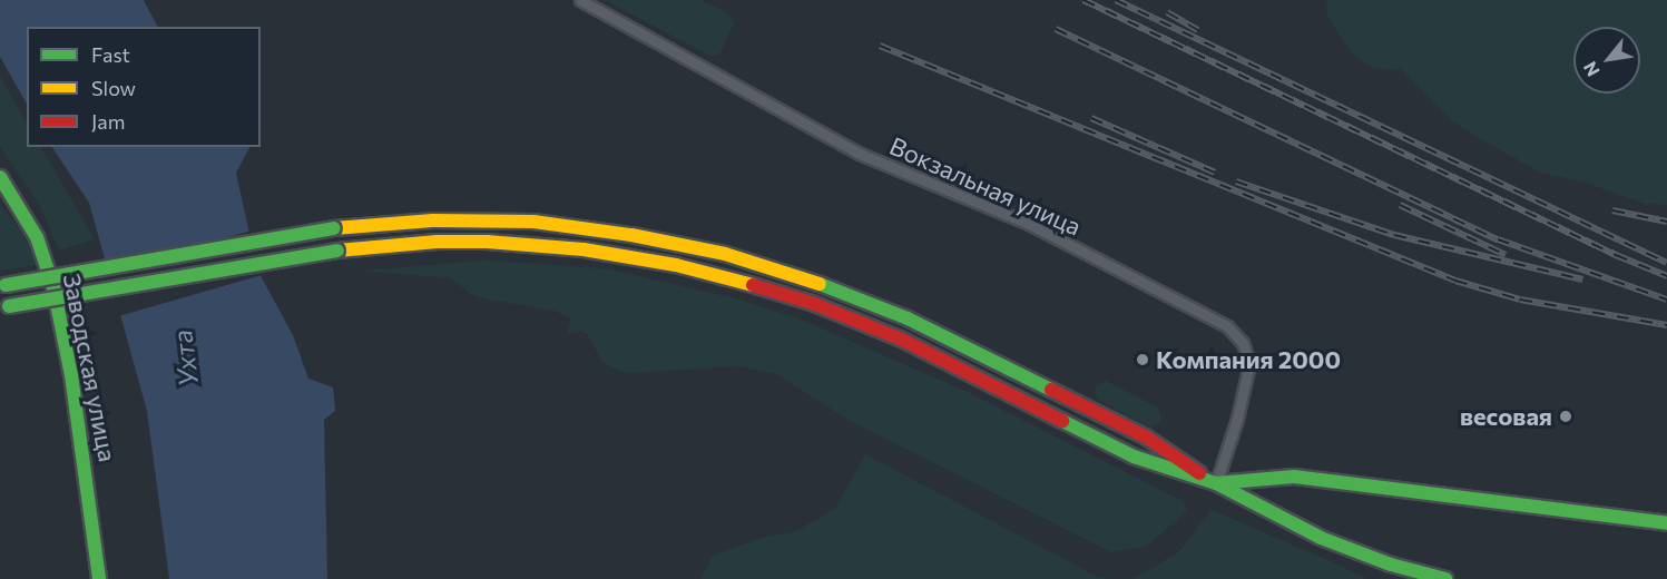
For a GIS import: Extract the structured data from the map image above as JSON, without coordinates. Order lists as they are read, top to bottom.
{
  "streets": {
    "street": ["Вокзальная улица", "Заводская улица"]
  },
  "water": ["Ухта"],
  "places": ["Компания 2000", "весовая"],
  "legend": ["Fast", "Slow", "Jam"],
  "north": "bottom left"
}
